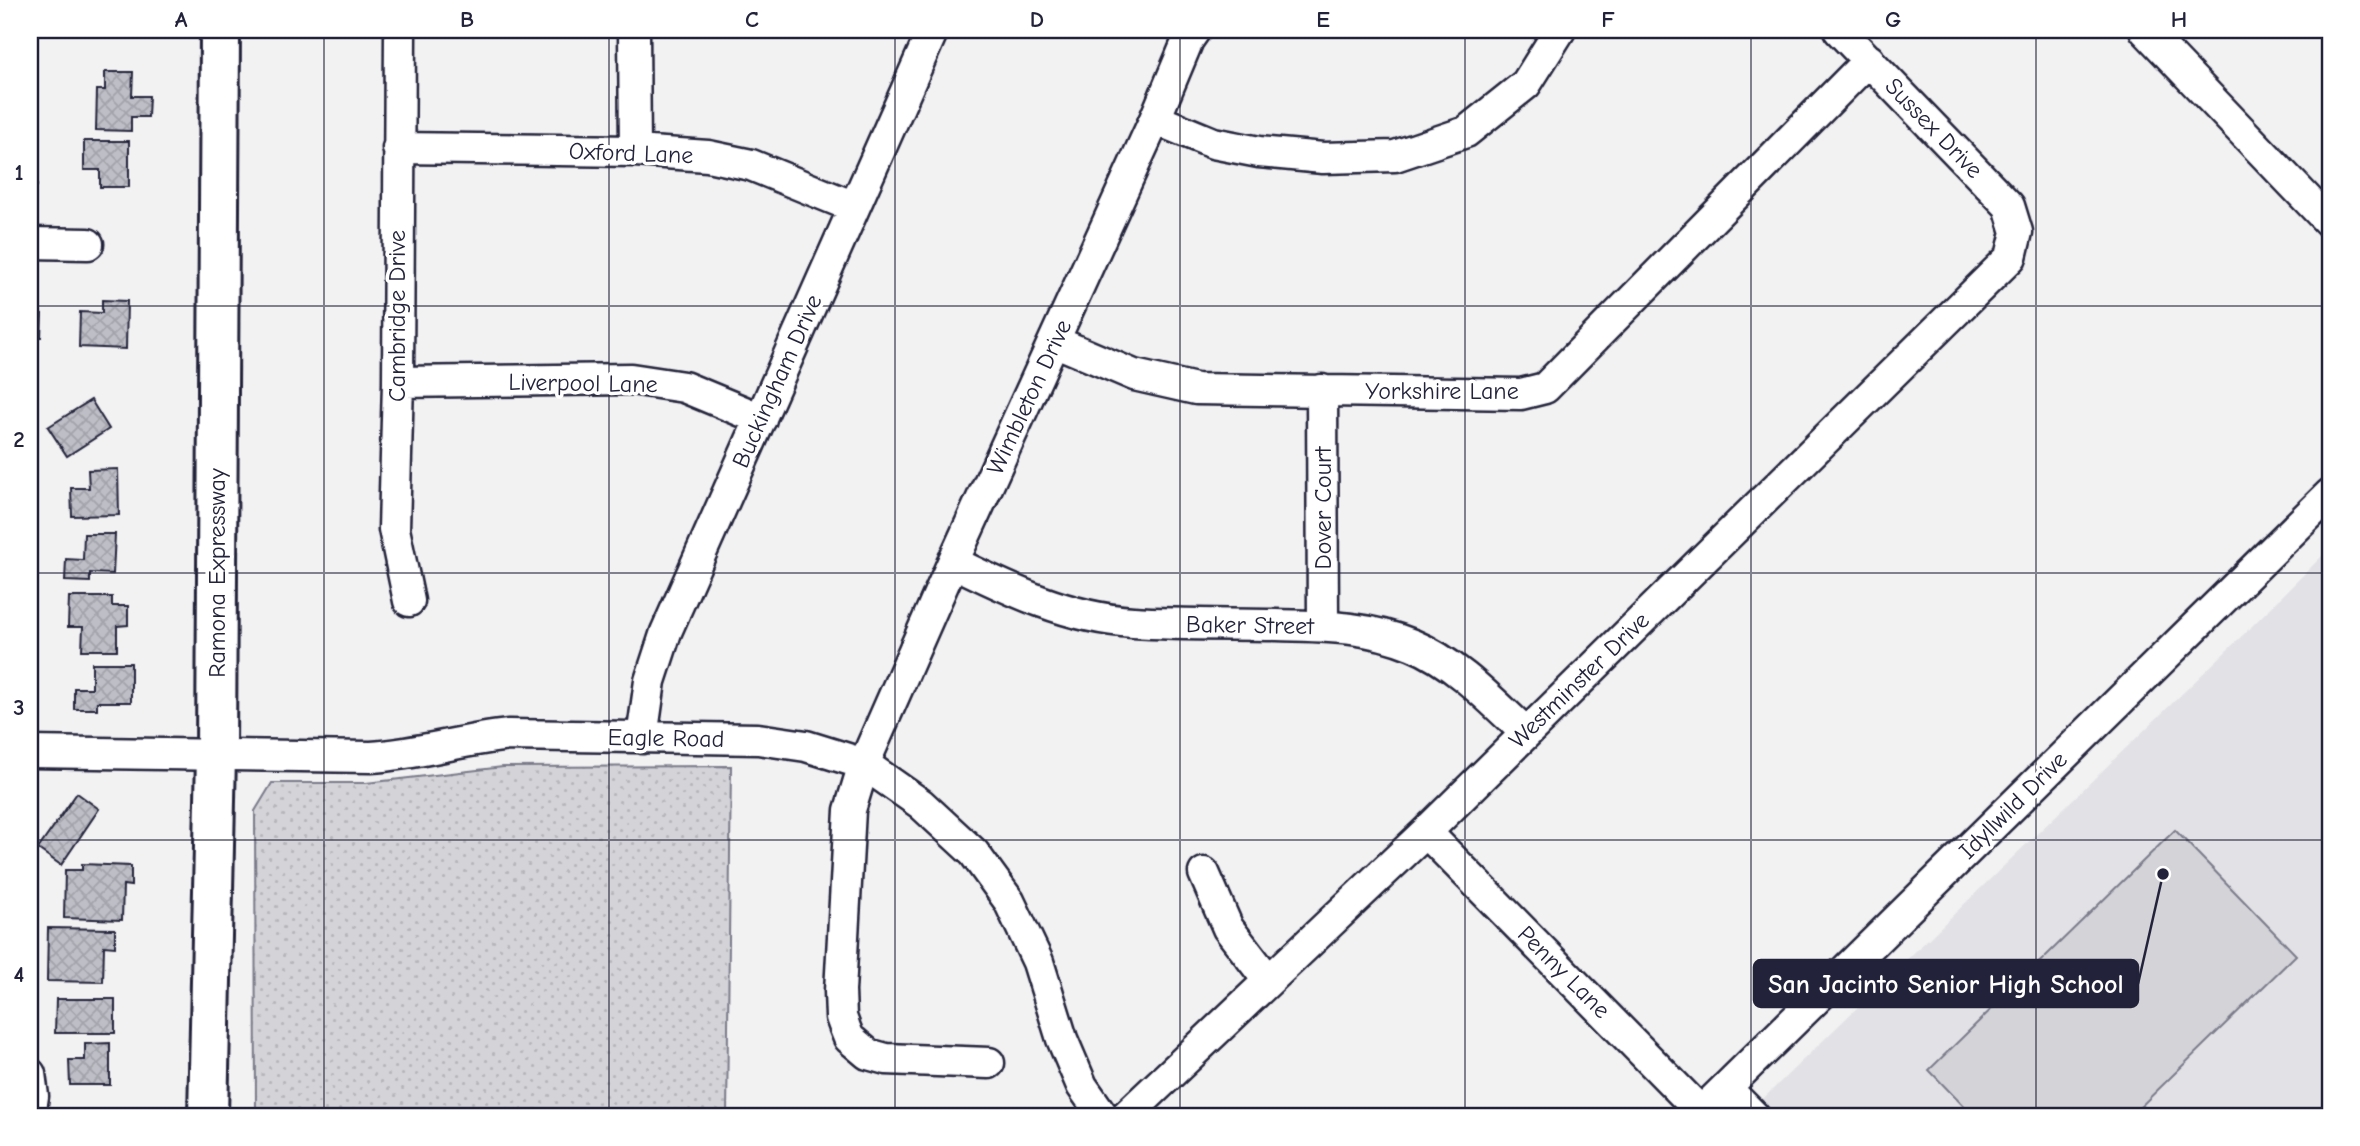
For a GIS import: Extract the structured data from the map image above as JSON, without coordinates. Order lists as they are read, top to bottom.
{
  "streets": {
    "main road": ["Ramona Expressway"],
    "street": [
      "Sussex Drive",
      "Oxford Lane",
      "Cambridge Drive",
      "Buckingham Drive",
      "Liverpool Lane",
      "Yorkshire Lane",
      "Wimbleton Drive",
      "Dover Court",
      "Baker Street",
      "Westminster Drive",
      "Eagle Road",
      "Idyllwild Drive",
      "Penny Lane"
    ]
  },
  "crossings": [
    ["Sussex Drive", "Yorkshire Lane"],
    ["Sussex Drive", "Westminster Drive"],
    ["Oxford Lane", "Cambridge Drive"],
    ["Oxford Lane", "Buckingham Drive"],
    ["Cambridge Drive", "Liverpool Lane"],
    ["Buckingham Drive", "Liverpool Lane"],
    ["Buckingham Drive", "Eagle Road"],
    ["Yorkshire Lane", "Wimbleton Drive"],
    ["Yorkshire Lane", "Dover Court"],
    ["Wimbleton Drive", "Baker Street"],
    ["Wimbleton Drive", "Eagle Road"],
    ["Dover Court", "Baker Street"],
    ["Ramona Expressway", "Eagle Road"],
    ["Baker Street", "Westminster Drive"],
    ["Westminster Drive", "Penny Lane"],
    ["Idyllwild Drive", "Penny Lane"]
  ],
  "places": ["San Jacinto Senior High School"],
  "grid": {
    "columns": [
      "A",
      "B",
      "C",
      "D",
      "E",
      "F",
      "G",
      "H"
    ],
    "rows": [
      "1",
      "2",
      "3",
      "4"
    ]
  }
}
